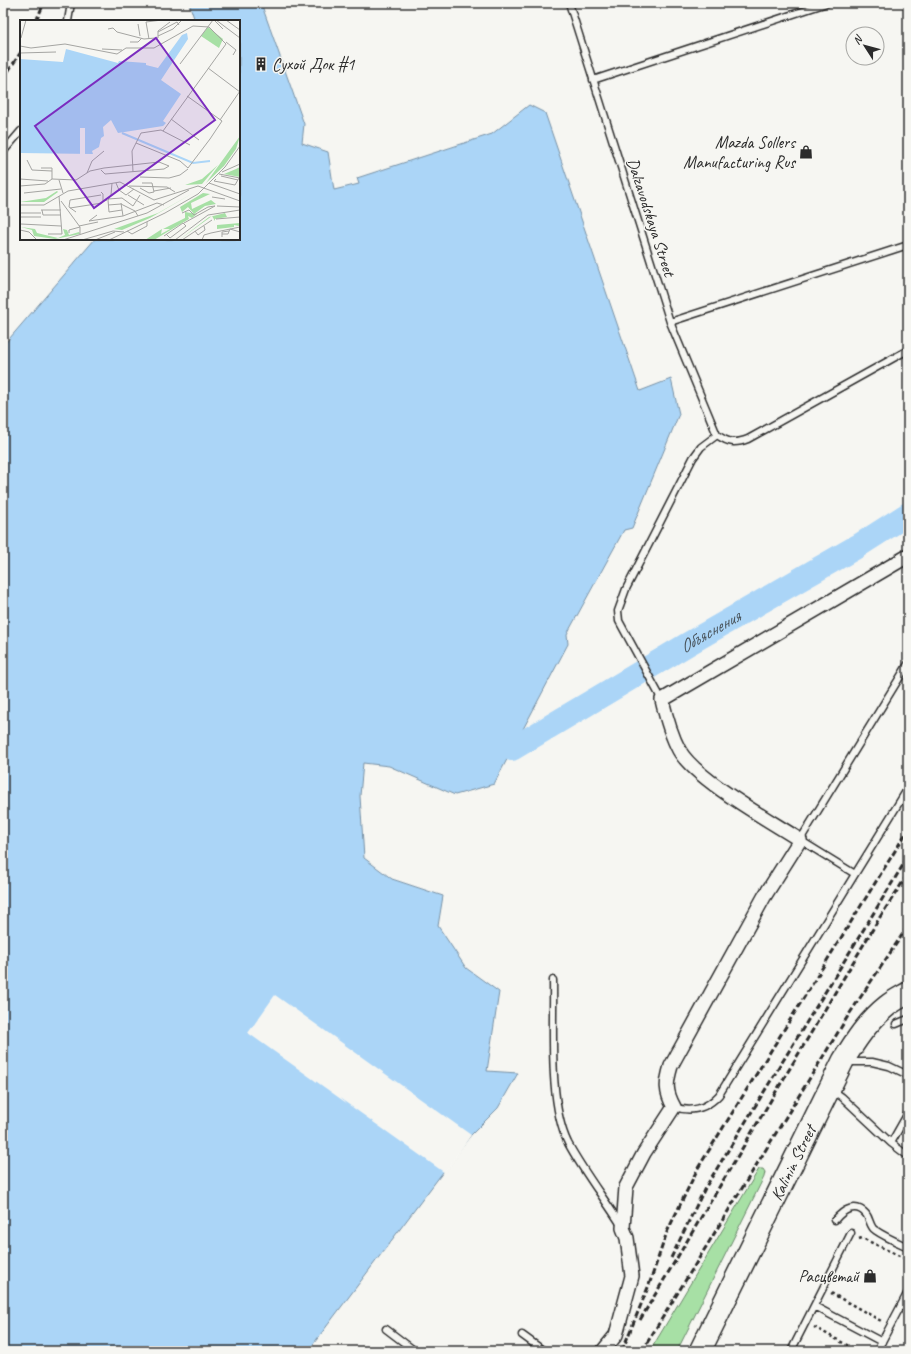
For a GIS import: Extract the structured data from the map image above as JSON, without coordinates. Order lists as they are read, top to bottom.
{
  "streets": {
    "main road": ["Kalinin Street"],
    "lane": ["Dalzavodskaya Street"]
  },
  "water": ["Объяснения"],
  "places": {
    "building": ["Сухой Док #1"],
    "shop": ["Mazda Sollers Manufacturing Rus", "Расцветай"]
  },
  "north": "top left"
}
